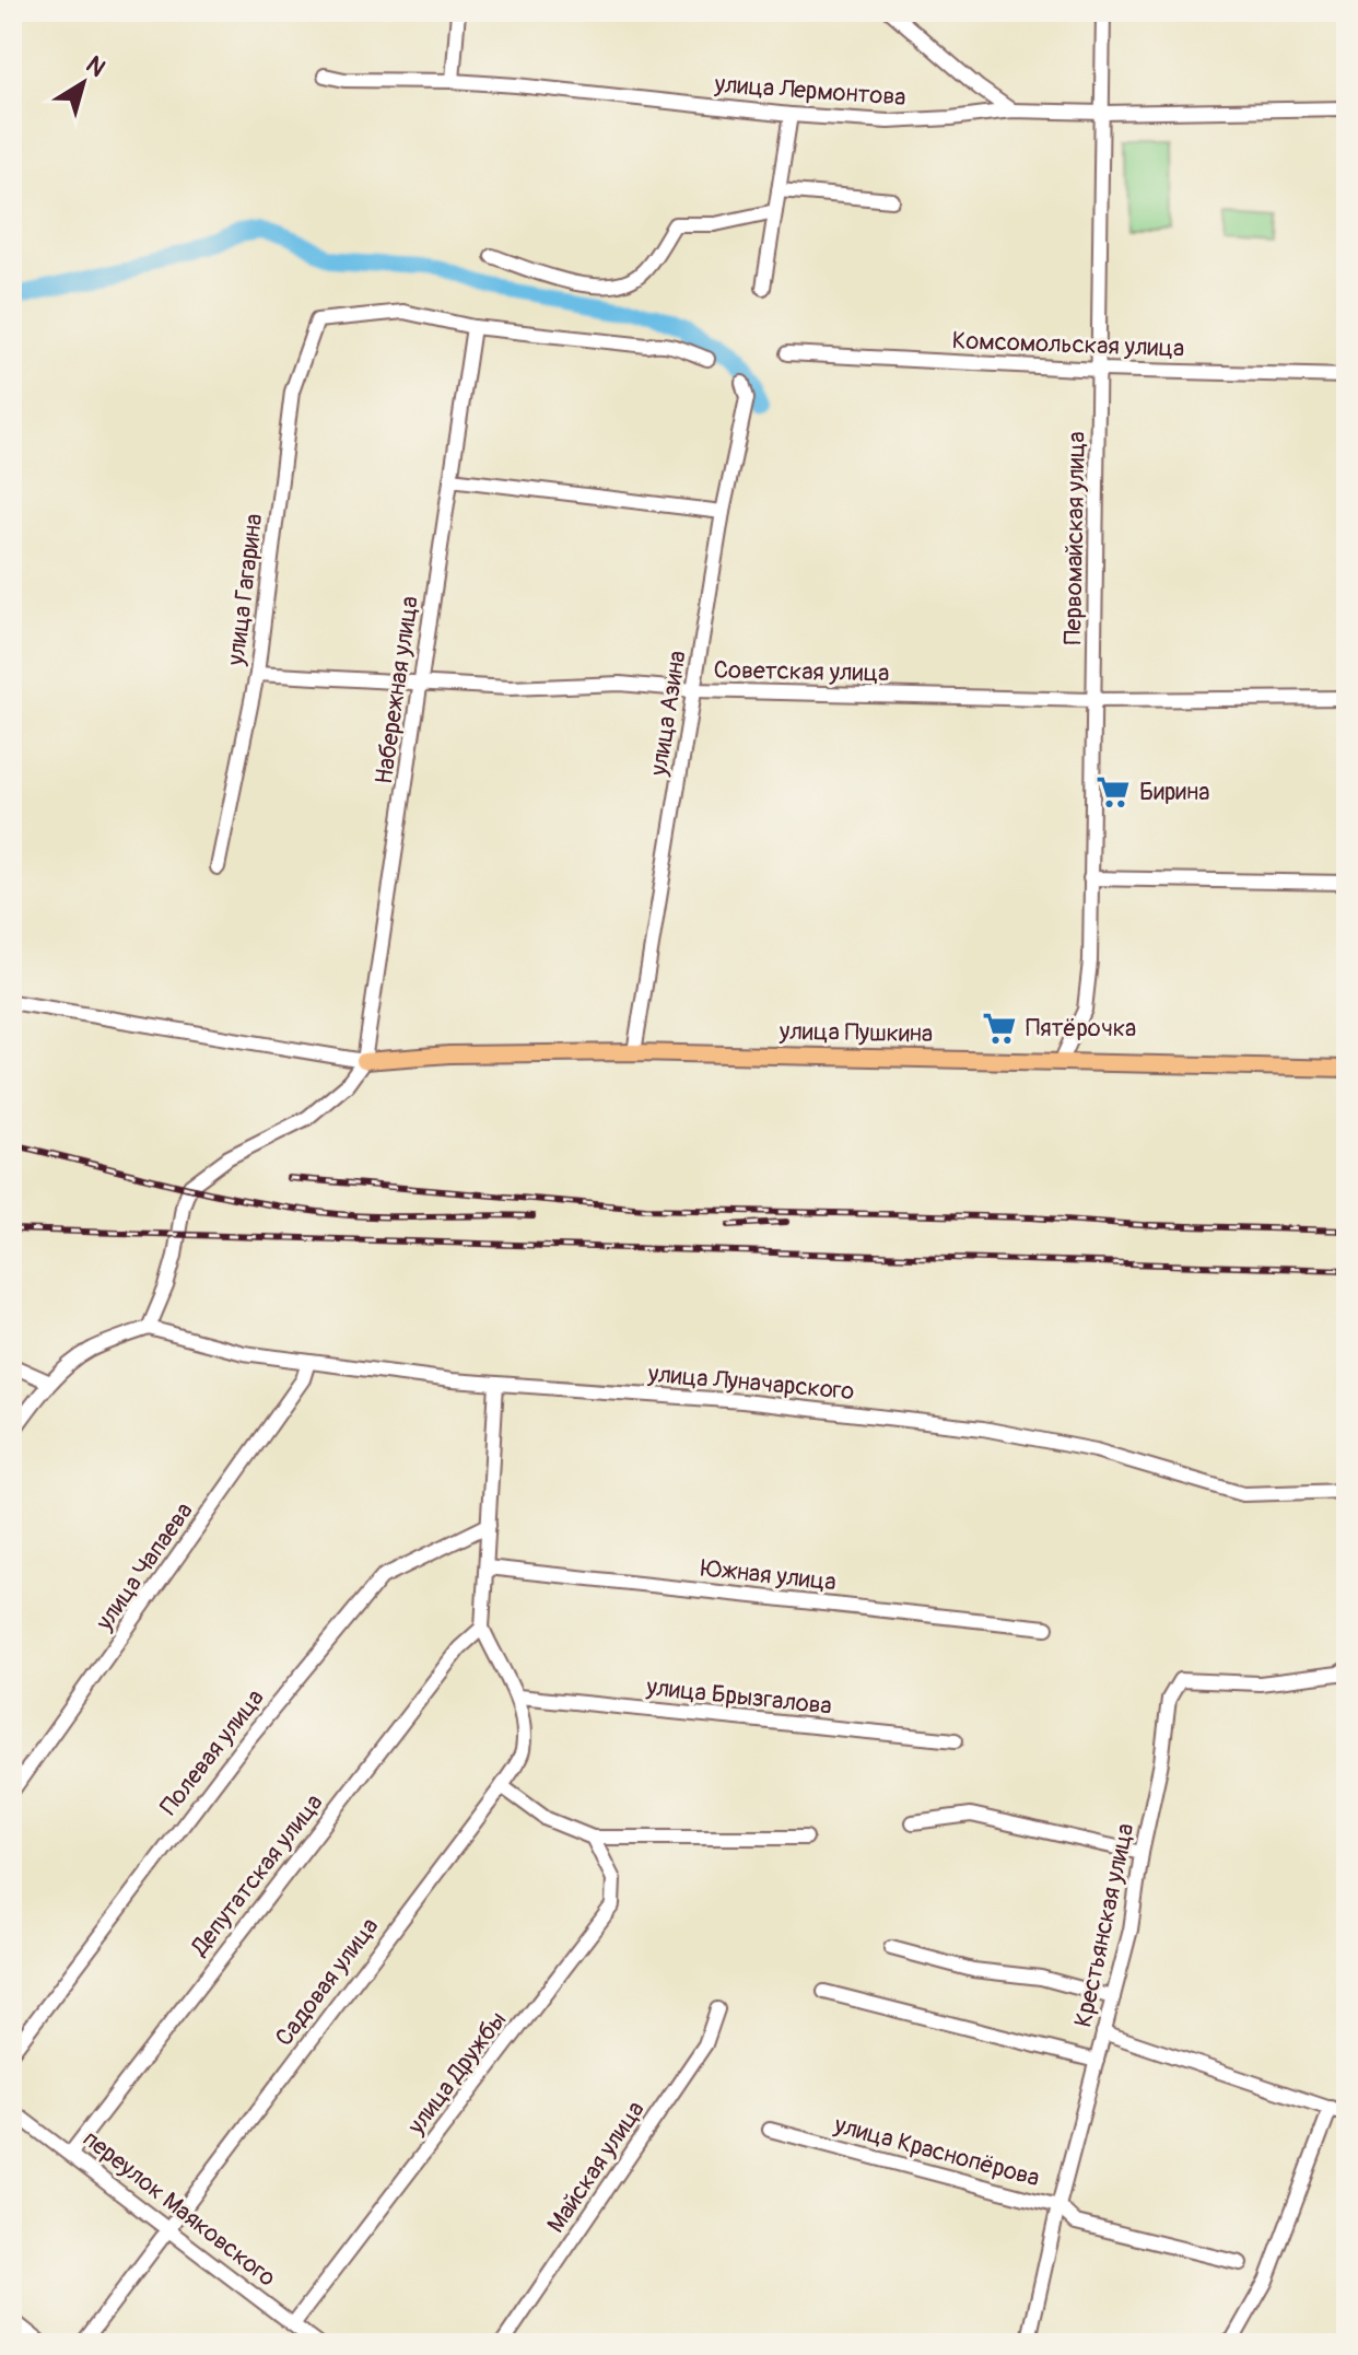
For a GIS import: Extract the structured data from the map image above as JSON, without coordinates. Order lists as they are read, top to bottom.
{
  "streets": {
    "main road": ["улица Пушкина"],
    "street": [
      "улица Лермонтова",
      "Комсомольская улица",
      "Первомайская улица",
      "улица Гагарина",
      "Советская улица",
      "Набережная улица",
      "улица Азина",
      "улица Луначарского",
      "улица Чапаева",
      "Южная улица",
      "улица Брызгалова",
      "Полевая улица",
      "Депутатская улица",
      "Крестьянская улица",
      "Садовая улица",
      "улица Дружбы",
      "улица Краснопёрова",
      "Майская улица",
      "переулок Маяковского"
    ]
  },
  "crossings": [
    ["улица Лермонтова", "Первомайская улица"],
    ["Комсомольская улица", "Первомайская улица"],
    ["Первомайская улица", "Советская улица"],
    ["Первомайская улица", "улица Пушкина"],
    ["улица Гагарина", "Советская улица"],
    ["улица Гагарина", "Набережная улица"],
    ["Советская улица", "Набережная улица"],
    ["Советская улица", "улица Азина"],
    ["Набережная улица", "улица Пушкина"],
    ["улица Азина", "улица Пушкина"],
    ["улица Луначарского", "улица Чапаева"],
    ["улица Брызгалова", "Садовая улица"],
    ["Депутатская улица", "Садовая улица"],
    ["Депутатская улица", "переулок Маяковского"],
    ["Крестьянская улица", "улица Краснопёрова"],
    ["Садовая улица", "переулок Маяковского"],
    ["улица Дружбы", "переулок Маяковского"]
  ],
  "places": {
    "supermarket": ["Бирина", "Пятёрочка"]
  },
  "north": "top right"
}
